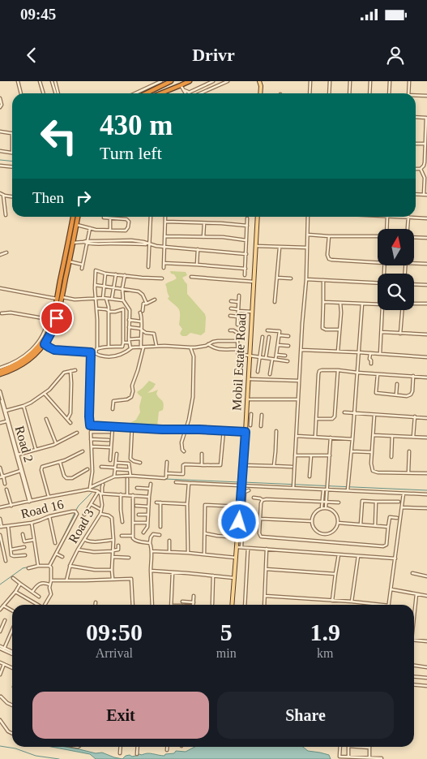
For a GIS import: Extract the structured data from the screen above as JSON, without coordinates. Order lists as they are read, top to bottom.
{
  "streets": {
    "main road": ["Mobil Estate Road"],
    "street": ["Road 2", "Road 16", "Road 3"]
  },
  "crossings": [
    ["Road 2", "Road 3"]
  ],
  "north": "top",
  "page": {
    "status": "09:45",
    "header": "Drivr",
    "turn": ["430 m", "Turn left"],
    "then": "Then",
    "eta": [
      "09:50",
      "Arrival",
      "5",
      "min",
      "1.9",
      "km"
    ],
    "buttons": ["Exit", "Share"]
  }
}
